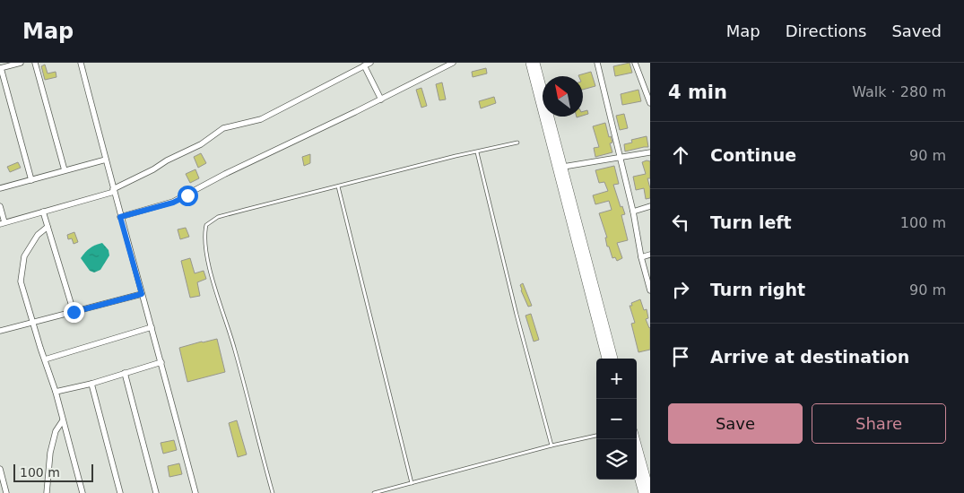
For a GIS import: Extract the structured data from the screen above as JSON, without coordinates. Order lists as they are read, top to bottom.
{
  "scale_bar": "100 m",
  "north": "top left",
  "page": {
    "header": "Map",
    "nav": ["Map", "Directions", "Saved"],
    "heading": ["4 min", "Walk · 280 m"],
    "list": [
      ["Continue", "90 m"],
      ["Turn left", "100 m"],
      ["Turn right", "90 m"],
      "Arrive at destination"
    ],
    "map_buttons": ["+", "−"],
    "buttons": ["Save", "Share"],
    "scale": "100 m"
  }
}
